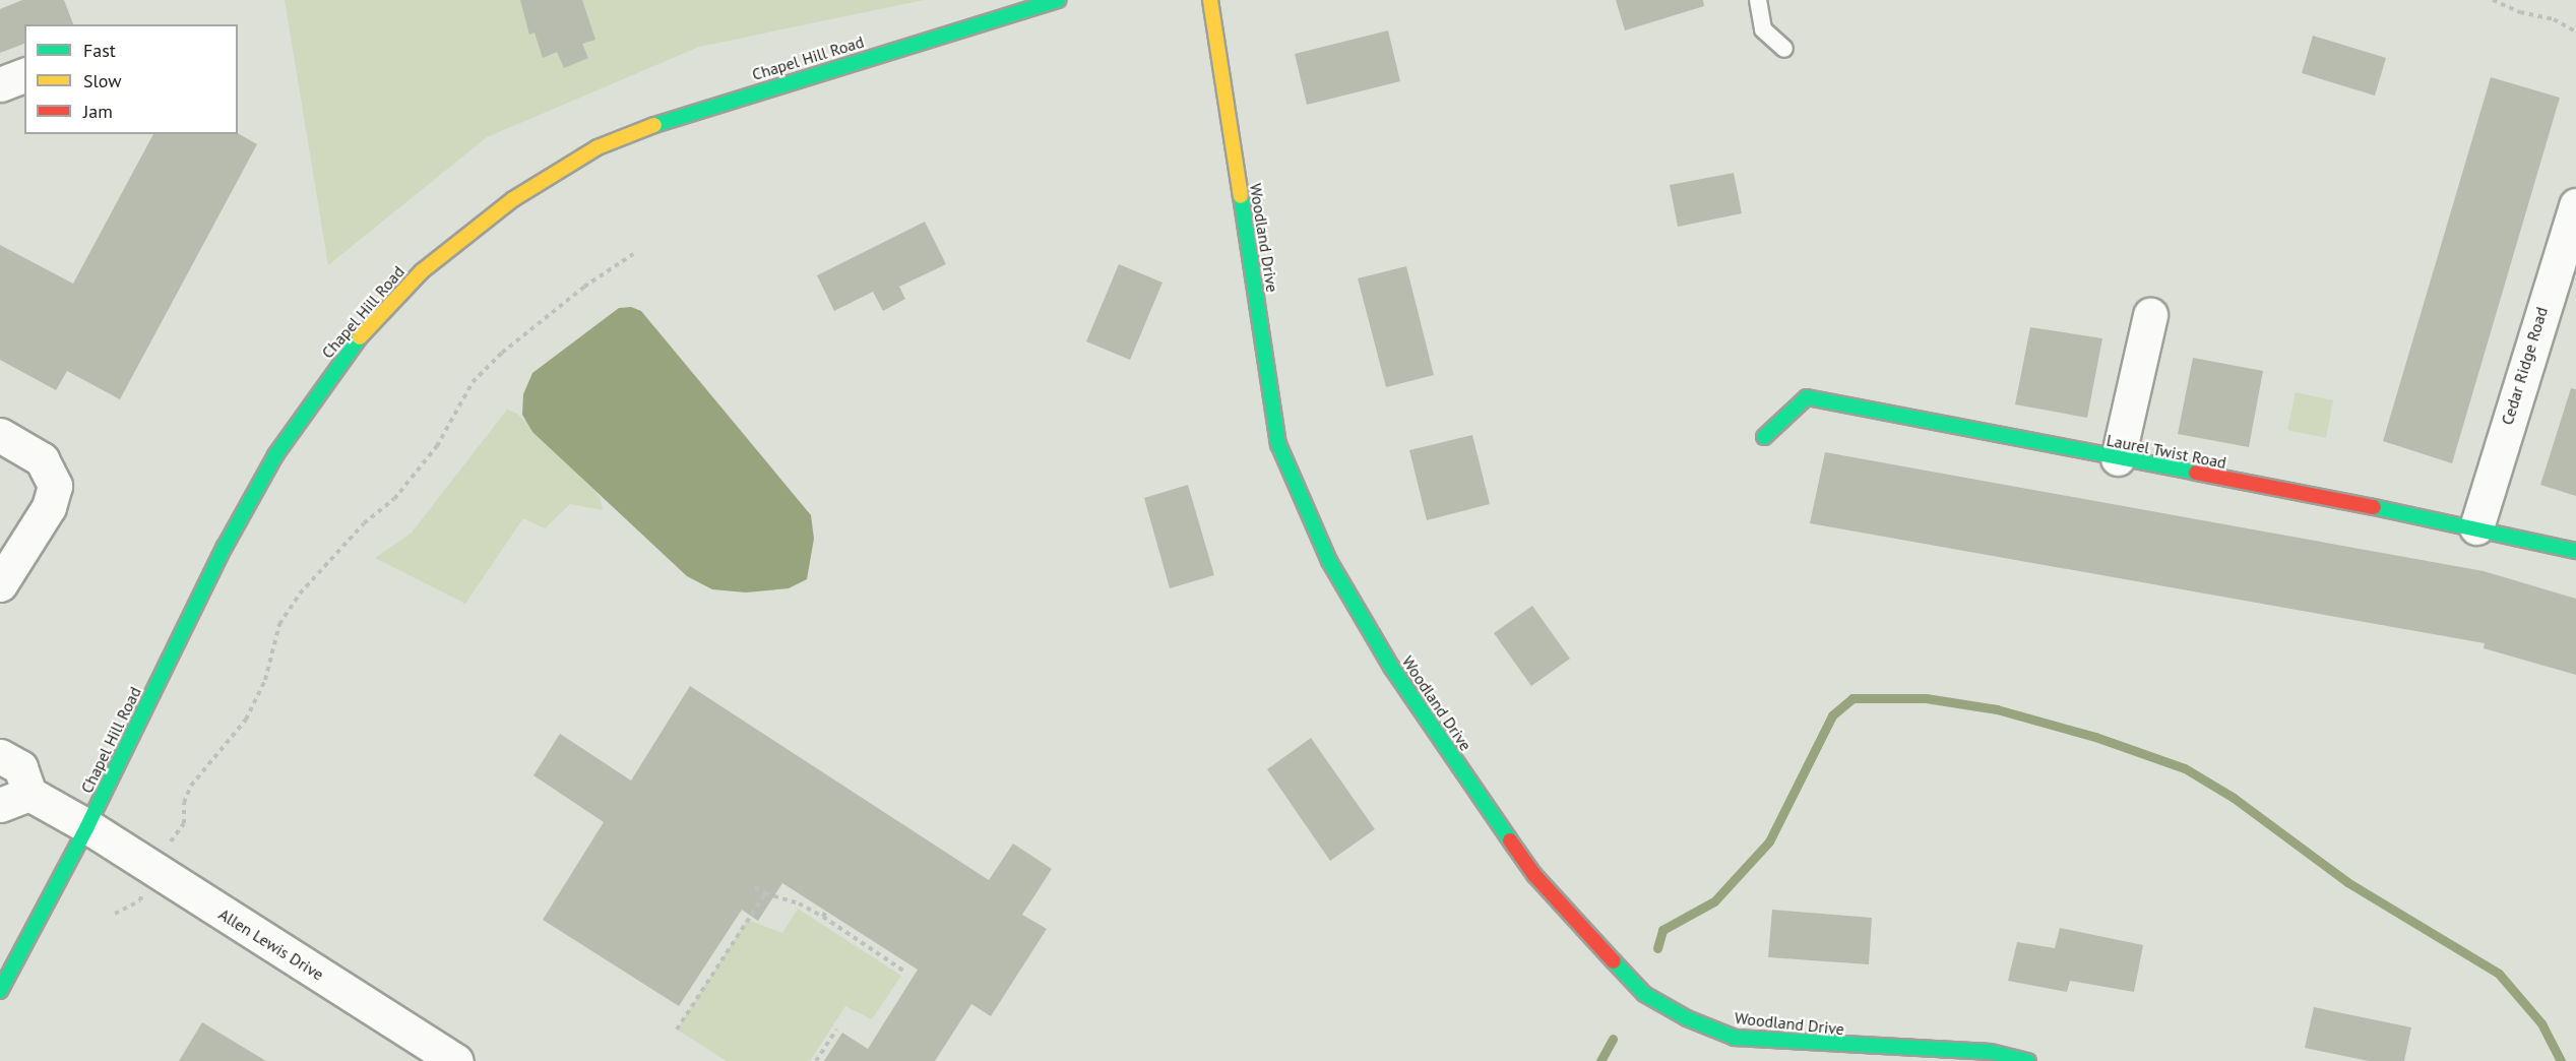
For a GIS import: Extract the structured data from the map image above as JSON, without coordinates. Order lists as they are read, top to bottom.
{
  "streets": {
    "street": [
      "Chapel Hill Road",
      "Woodland Drive",
      "Cedar Ridge Road",
      "Laurel Twist Road",
      "Allen Lewis Drive"
    ]
  },
  "crossings": [
    ["Chapel Hill Road", "Allen Lewis Drive"],
    ["Cedar Ridge Road", "Laurel Twist Road"]
  ],
  "legend": ["Fast", "Slow", "Jam"]
}
